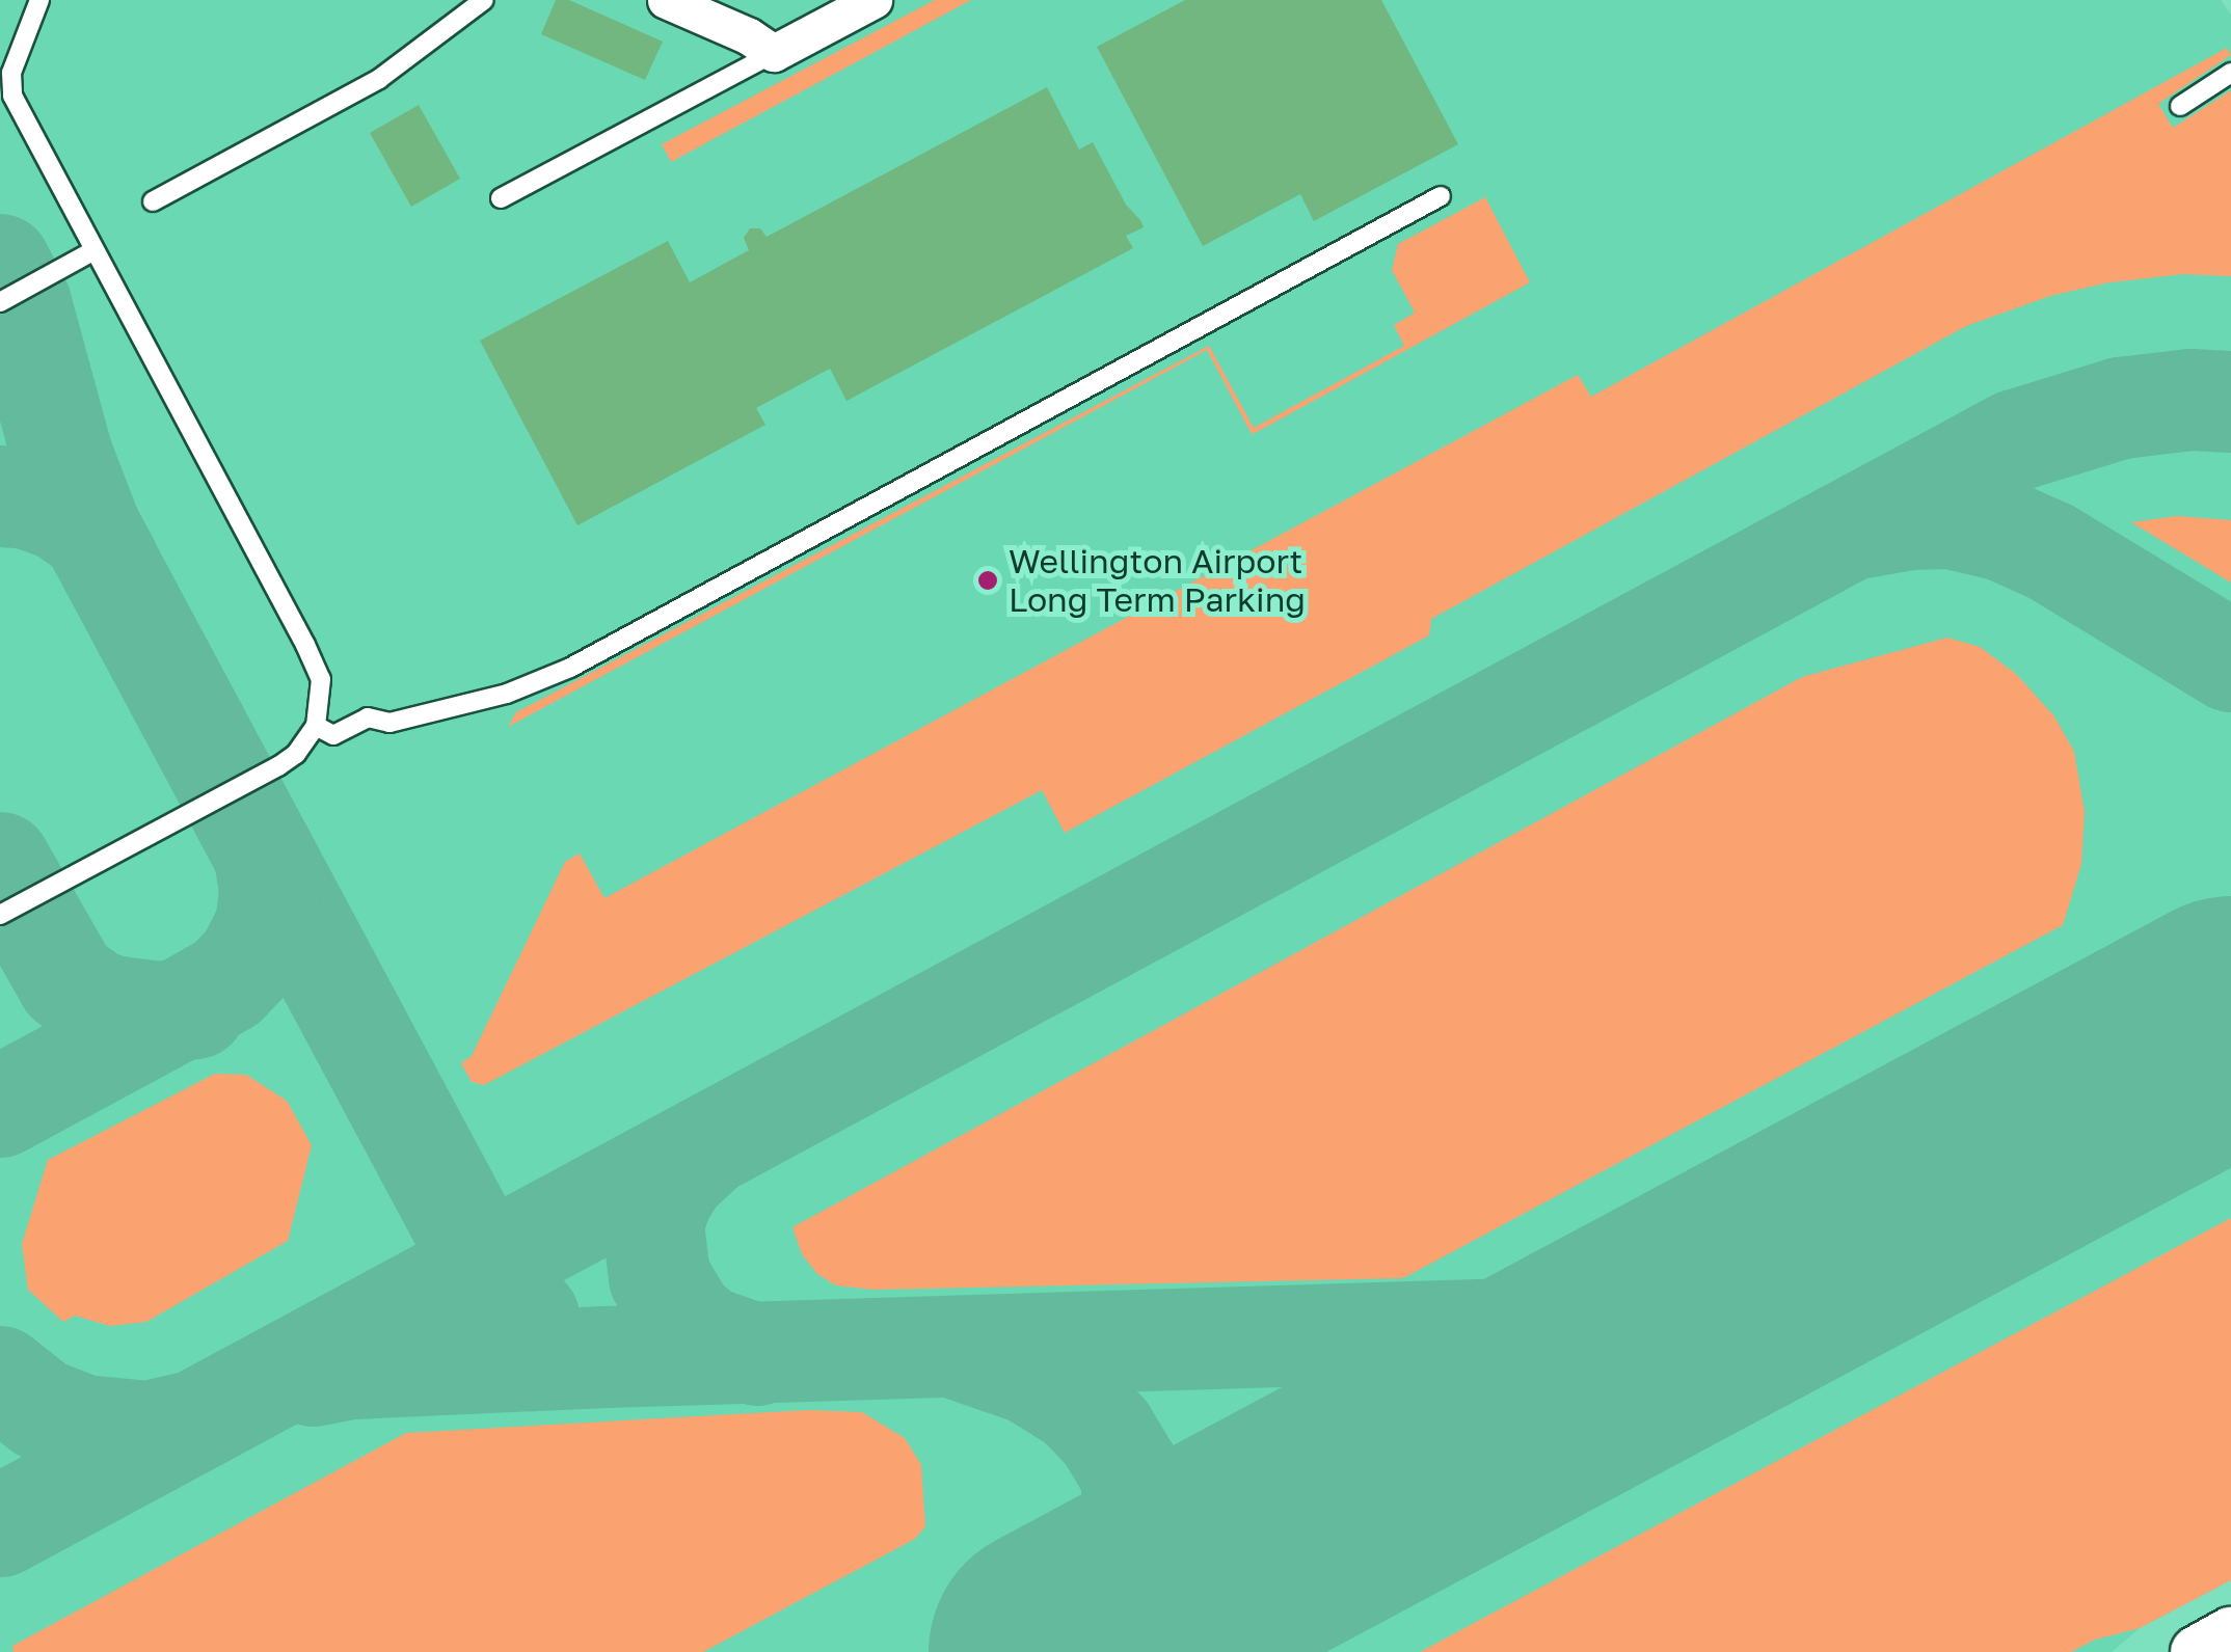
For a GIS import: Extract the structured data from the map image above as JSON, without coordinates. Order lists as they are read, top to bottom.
{
  "places": ["Wellington Airport Long Term Parking"]
}
